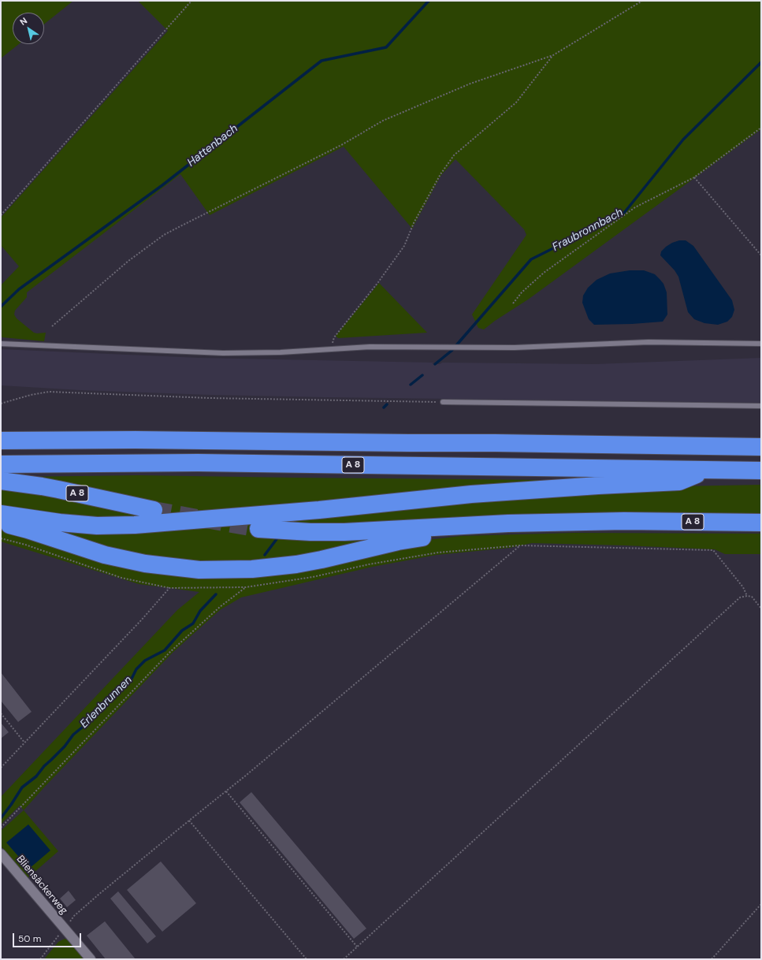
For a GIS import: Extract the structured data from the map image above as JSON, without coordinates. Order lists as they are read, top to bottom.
{
  "streets": {
    "highway": ["A 8"],
    "street": ["Bliensäckerweg"]
  },
  "water": ["Hattenbach", "Fraubronnbach", "Erlenbrunnen"],
  "scale_bar": "50 m",
  "north": "top left"
}
